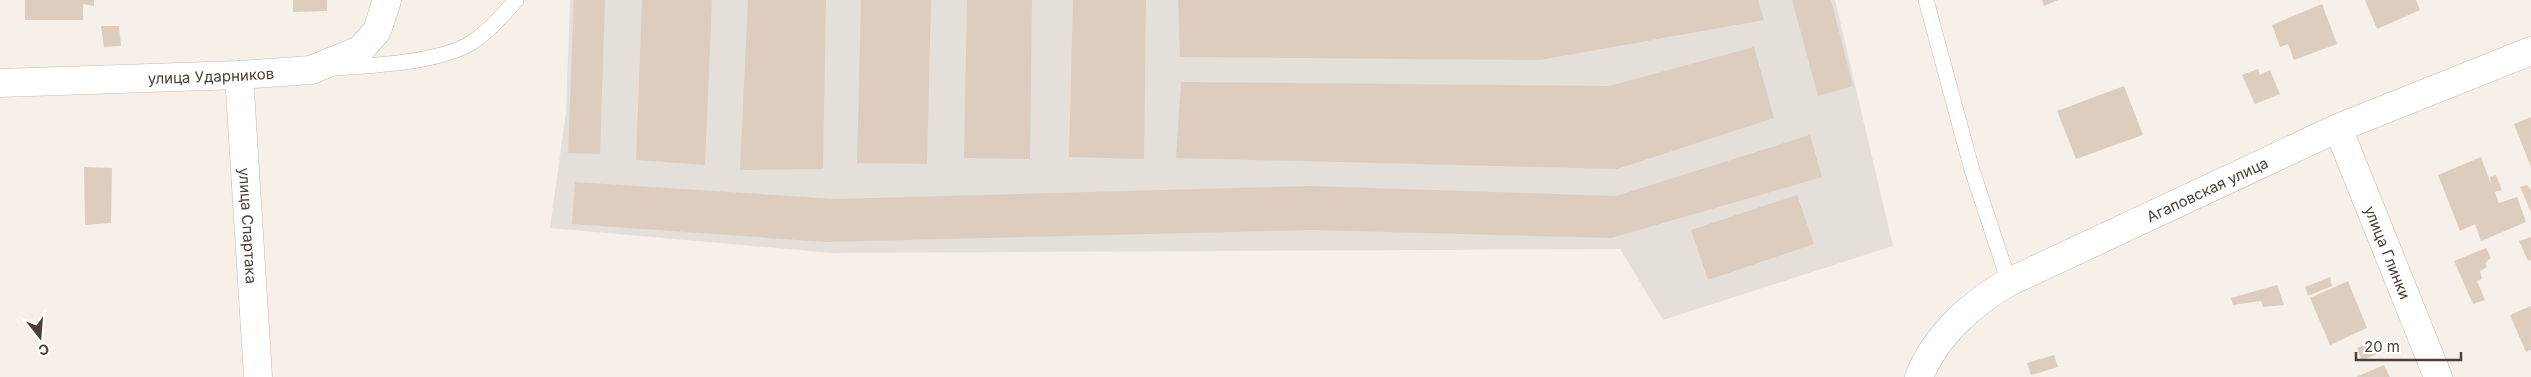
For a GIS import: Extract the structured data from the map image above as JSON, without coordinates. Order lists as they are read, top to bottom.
{
  "streets": {
    "street": [
      "улица Ударников",
      "Агаповская улица",
      "улица Спартака",
      "улица Глинки"
    ]
  },
  "crossings": [
    ["улица Ударников", "улица Спартака"],
    ["Агаповская улица", "улица Глинки"]
  ],
  "scale_bar": "20 m",
  "north": "bottom"
}
